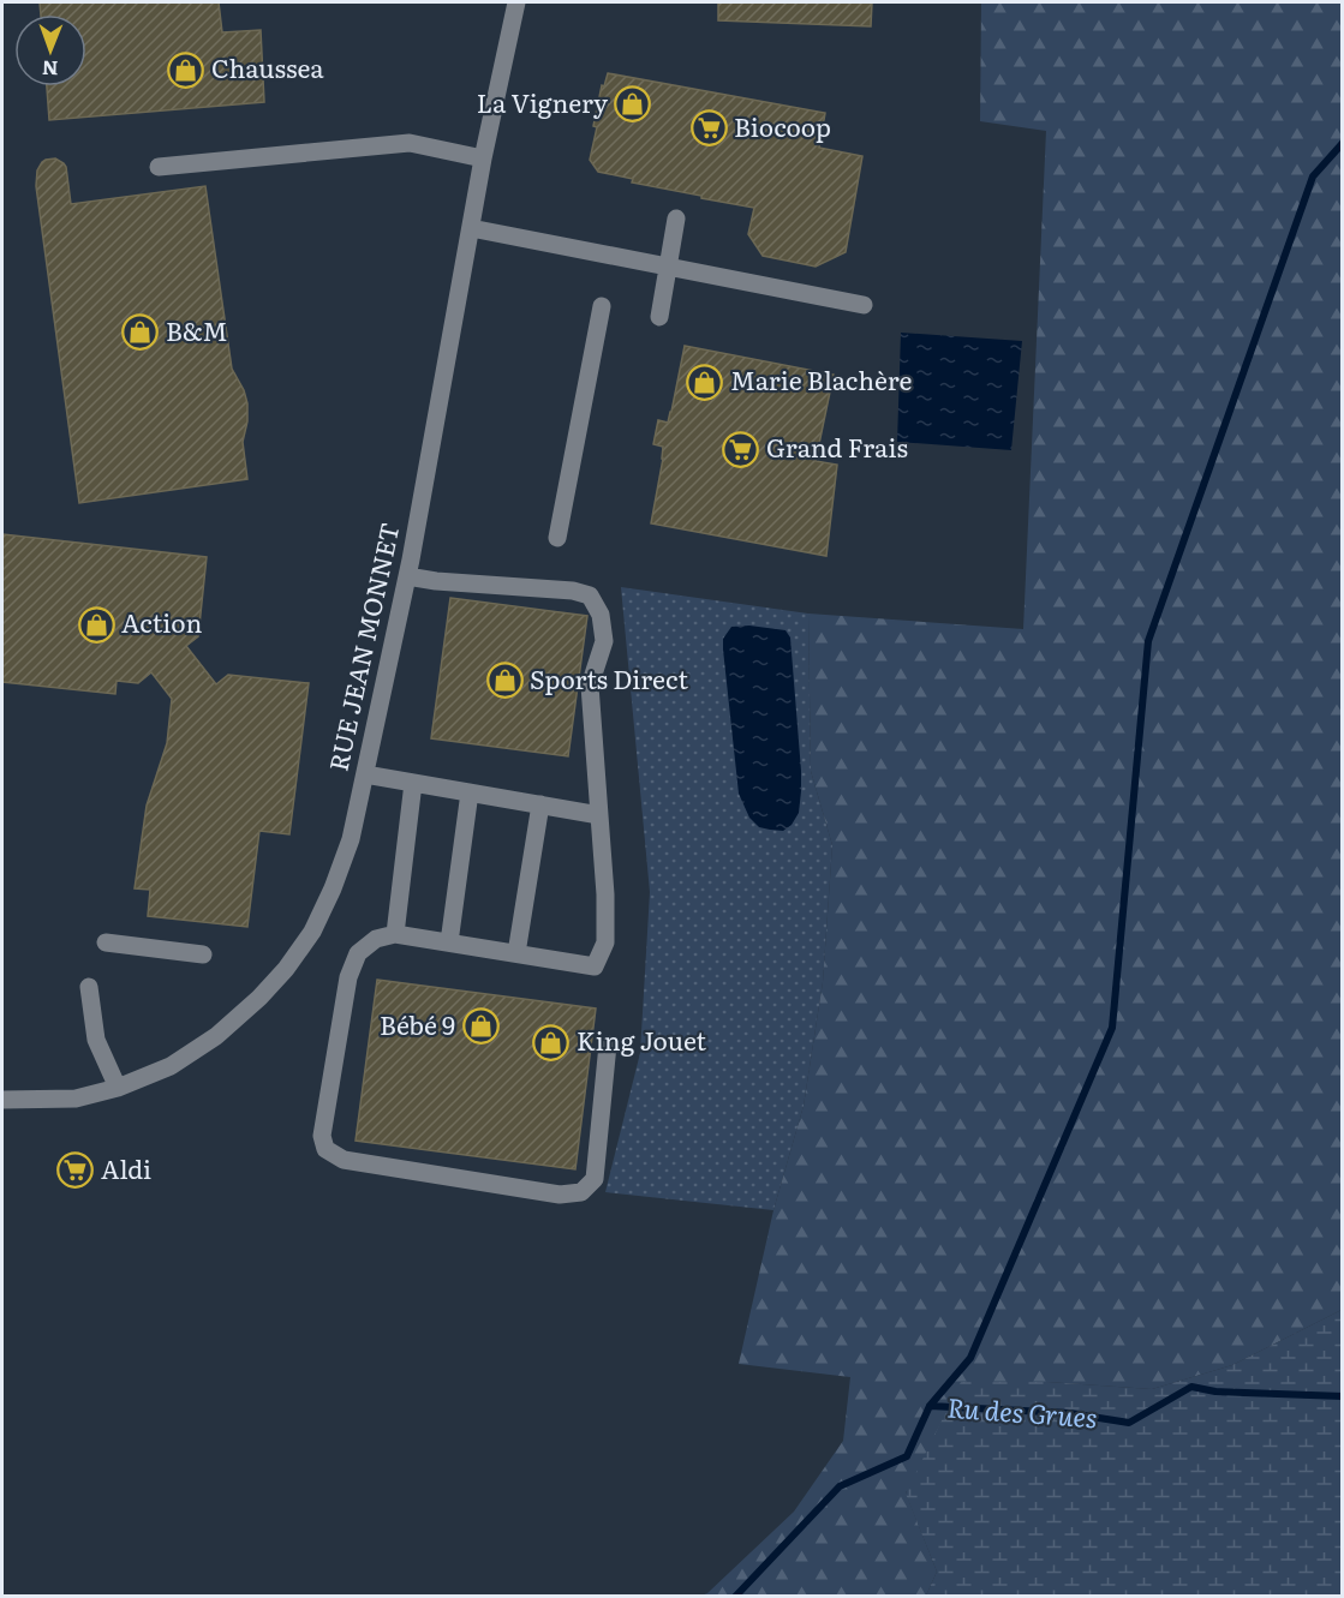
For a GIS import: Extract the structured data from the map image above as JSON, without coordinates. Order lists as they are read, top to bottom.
{
  "streets": {
    "street": ["RUE JEAN MONNET"]
  },
  "water": ["Ru des Grues"],
  "places": {
    "shop": [
      "Chaussea",
      "La Vignery",
      "B&M",
      "Marie Blachère",
      "Action",
      "Sports Direct",
      "Bébé 9",
      "King Jouet"
    ],
    "supermarket": ["Biocoop", "Grand Frais", "Aldi"]
  },
  "north": "bottom"
}
